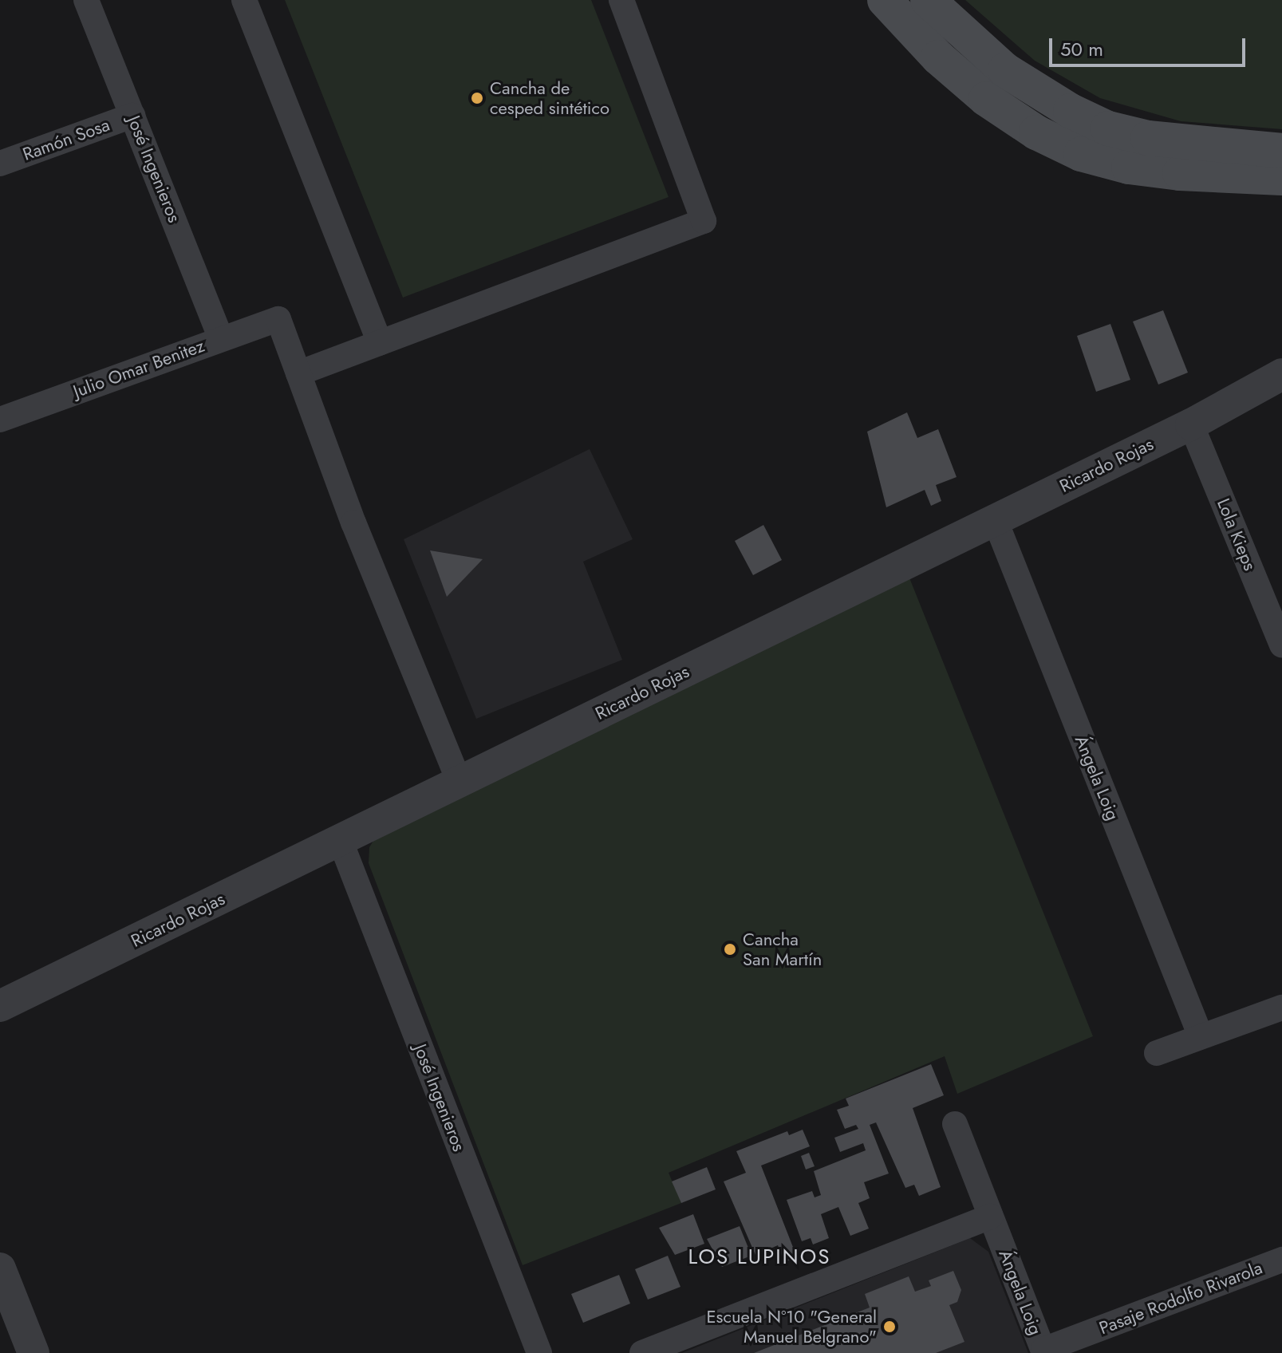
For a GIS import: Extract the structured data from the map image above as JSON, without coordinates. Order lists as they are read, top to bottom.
{
  "streets": {
    "street": [
      "Ramón Sosa",
      "José Ingenieros",
      "Julio Omar Benitez",
      "Ricardo Rojas",
      "Lola Kieps",
      "Ángela Loig",
      "Pasaje Rodolfo Rivarola"
    ]
  },
  "crossings": [
    ["Ramón Sosa", "José Ingenieros"],
    ["José Ingenieros", "Julio Omar Benitez"],
    ["José Ingenieros", "Ricardo Rojas"],
    ["Ricardo Rojas", "Lola Kieps"],
    ["Ricardo Rojas", "Ángela Loig"],
    ["Ángela Loig", "Pasaje Rodolfo Rivarola"]
  ],
  "districts": ["LOS LUPINOS"],
  "places": ["Cancha de cesped sintético", "Cancha San Martín", "Escuela N°10 \"General Manuel Belgrano\""],
  "scale_bar": "50 m"
}
